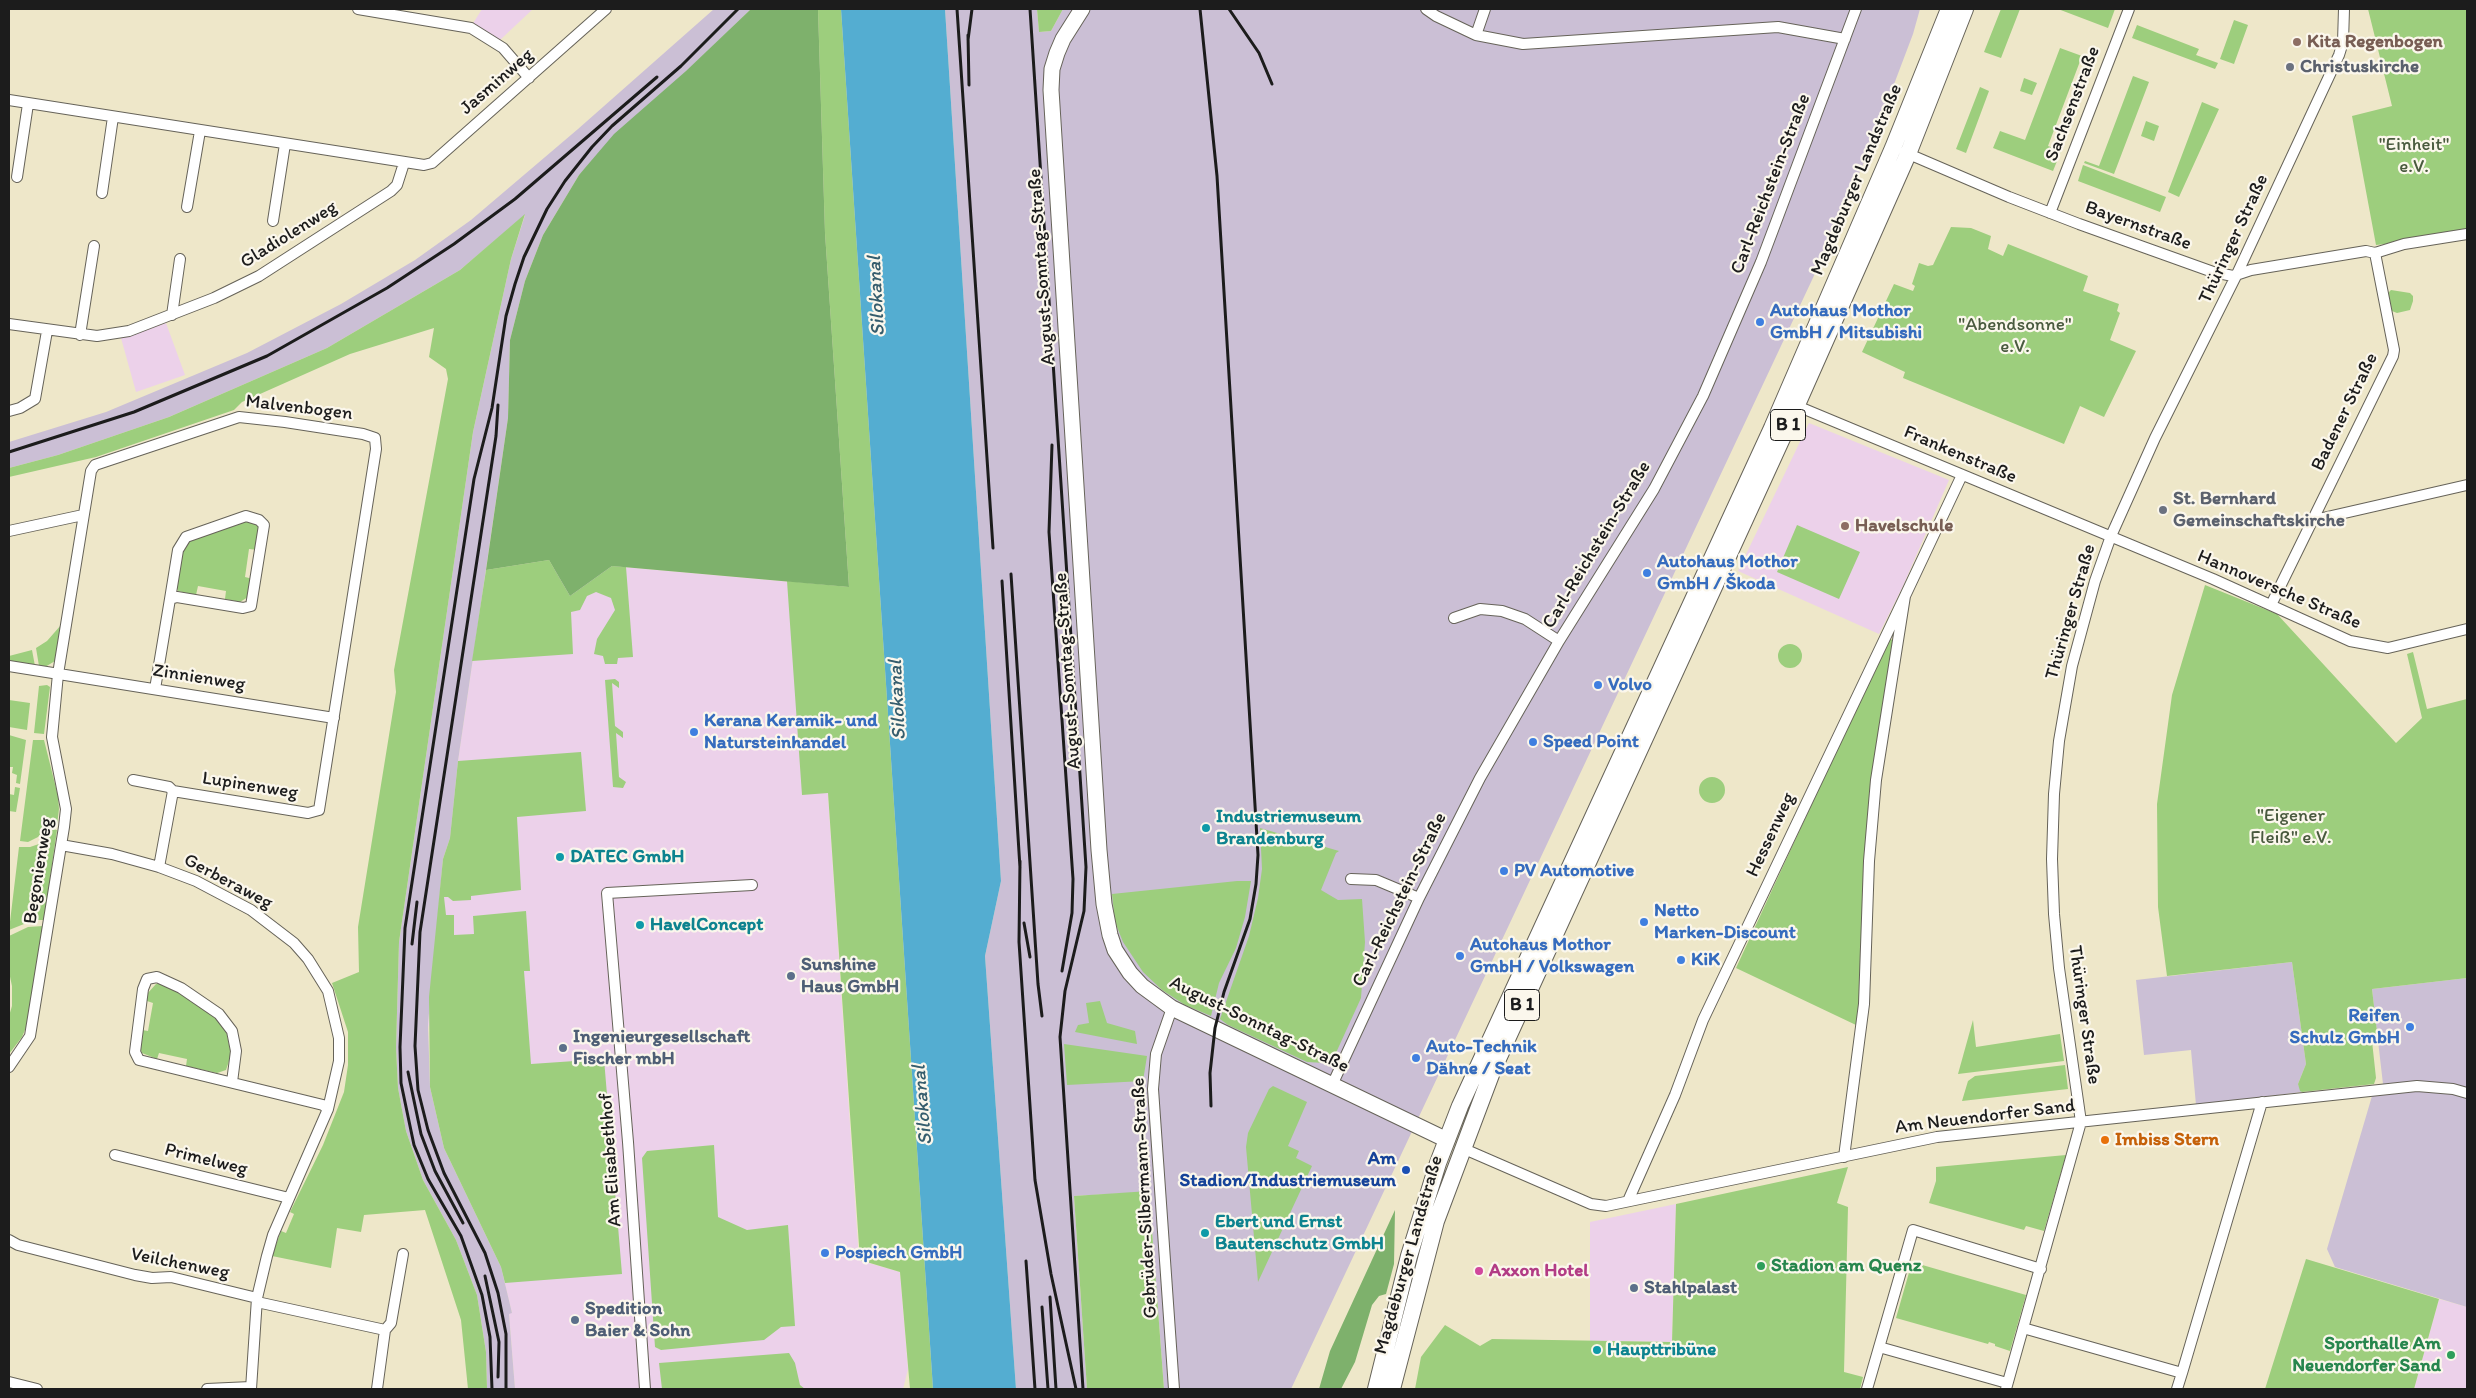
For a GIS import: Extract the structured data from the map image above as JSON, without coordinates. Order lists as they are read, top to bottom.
{
  "streets": {
    "main road": ["Magdeburger Landstraße", "B 1"],
    "street": [
      "Jasminweg",
      "Sachsenstraße",
      "Carl-Reichstein-Straße",
      "Bayernstraße",
      "Gladiolenweg",
      "Thüringer Straße",
      "August-Sonntag-Straße",
      "Malvenbogen",
      "Badener Straße",
      "Frankenstraße",
      "Hannoversche Straße",
      "Zinnienweg",
      "Lupinenweg",
      "Hessenweg",
      "Begonienweg",
      "Gerberaweg",
      "Am Neuendorfer Sand",
      "Primelweg",
      "Am Elisabethhof",
      "Gebrüder-Silbermann-Straße",
      "Veilchenweg"
    ]
  },
  "crossings": [
    ["Jasminweg", "Gladiolenweg"],
    ["Sachsenstraße", "Bayernstraße"],
    ["Magdeburger Landstraße", "Bayernstraße"],
    ["Magdeburger Landstraße", "August-Sonntag-Straße"],
    ["Magdeburger Landstraße", "Frankenstraße"],
    ["Magdeburger Landstraße", "Am Neuendorfer Sand"],
    ["Carl-Reichstein-Straße", "August-Sonntag-Straße"],
    ["Bayernstraße", "Thüringer Straße"],
    ["Bayernstraße", "Badener Straße"],
    ["Thüringer Straße", "Frankenstraße"],
    ["Thüringer Straße", "Hannoversche Straße"],
    ["Thüringer Straße", "Am Neuendorfer Sand"],
    ["August-Sonntag-Straße", "Gebrüder-Silbermann-Straße"],
    ["Malvenbogen", "Zinnienweg"],
    ["Malvenbogen", "Lupinenweg"],
    ["Malvenbogen", "Begonienweg"],
    ["Badener Straße", "Hannoversche Straße"],
    ["Frankenstraße", "Hannoversche Straße"],
    ["Frankenstraße", "Hessenweg"],
    ["Zinnienweg", "Lupinenweg"],
    ["Zinnienweg", "Begonienweg"],
    ["Lupinenweg", "Gerberaweg"],
    ["Hessenweg", "Am Neuendorfer Sand"],
    ["Begonienweg", "Gerberaweg"],
    ["Gerberaweg", "Primelweg"],
    ["Gerberaweg", "Veilchenweg"]
  ],
  "water": ["Silokanal"],
  "parks": ["\"Einheit\" e.V.", "\"Abendsonne\" e.V.", "\"Eigener Fleiß\" e.V."],
  "places": [
    "Kita Regenbogen",
    "Christuskirche",
    "Autohaus Mothor GmbH / Mitsubishi",
    "St. Bernhard Gemeinschaftskirche",
    "Havelschule",
    "Autohaus Mothor GmbH / Škoda",
    "Volvo",
    "Kerana Keramik- und Natursteinhandel",
    "Speed Point",
    "Industriemuseum Brandenburg",
    "DATEC GmbH",
    "PV Automotive",
    "Netto Marken-Discount",
    "HavelConcept",
    "Autohaus Mothor GmbH / Volkswagen",
    "KiK",
    "Sunshine Haus GmbH",
    "Reifen Schulz GmbH",
    "Ingenieurgesellschaft Fischer mbH",
    "Auto-Technik Dähne / Seat",
    "Imbiss Stern",
    "Am Stadion/Industriemuseum",
    "Ebert und Ernst Bautenschutz GmbH",
    "Pospiech GmbH",
    "Stadion am Quenz",
    "Axxon Hotel",
    "Stahlpalast",
    "Spedition Baier & Sohn",
    "Haupttribüne",
    "Sporthalle Am Neuendorfer Sand"
  ]
}
